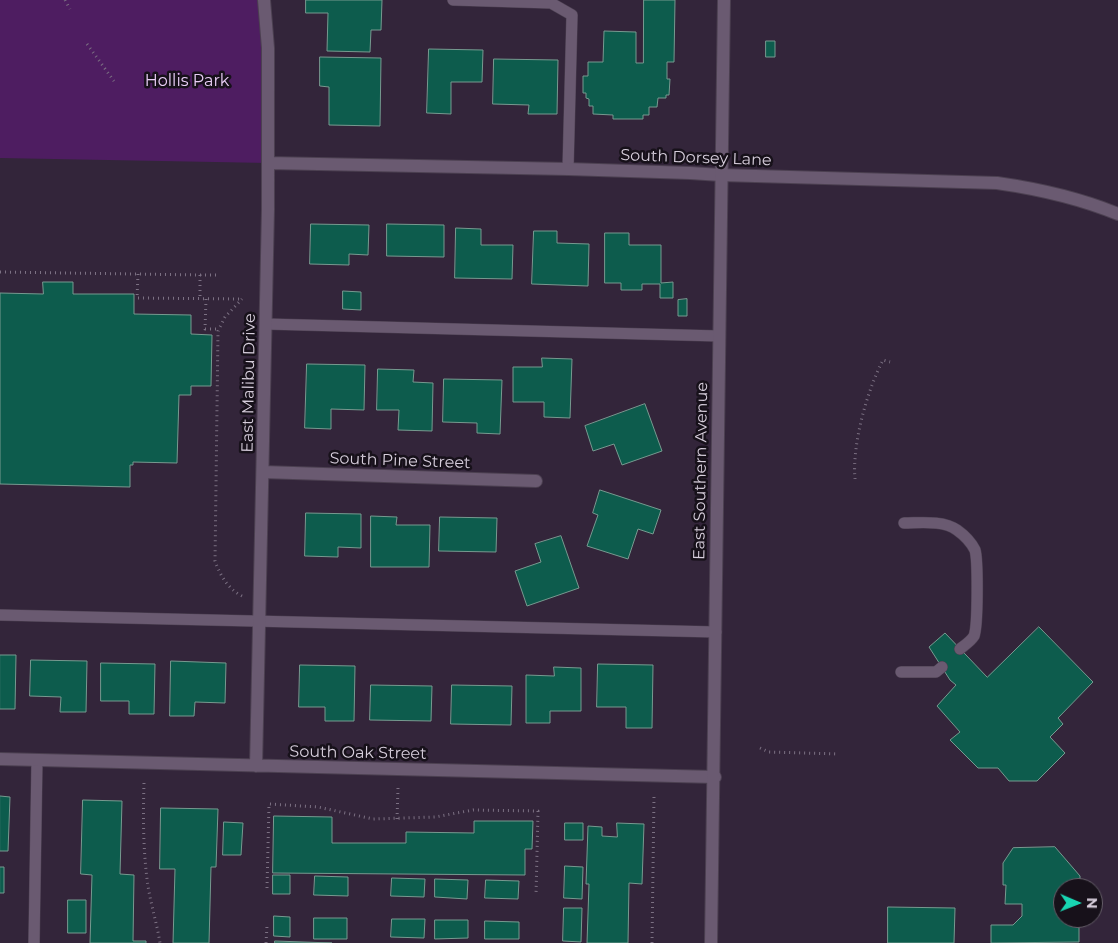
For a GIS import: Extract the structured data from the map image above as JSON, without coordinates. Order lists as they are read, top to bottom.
{
  "streets": {
    "street": [
      "South Dorsey Lane",
      "East Malibu Drive",
      "South Pine Street",
      "East Southern Avenue",
      "South Oak Street"
    ]
  },
  "crossings": [
    ["South Dorsey Lane", "East Malibu Drive"],
    ["South Dorsey Lane", "East Southern Avenue"],
    ["East Malibu Drive", "South Pine Street"],
    ["East Malibu Drive", "South Oak Street"],
    ["East Southern Avenue", "South Oak Street"]
  ],
  "parks": ["Hollis Park"],
  "north": "right"
}
